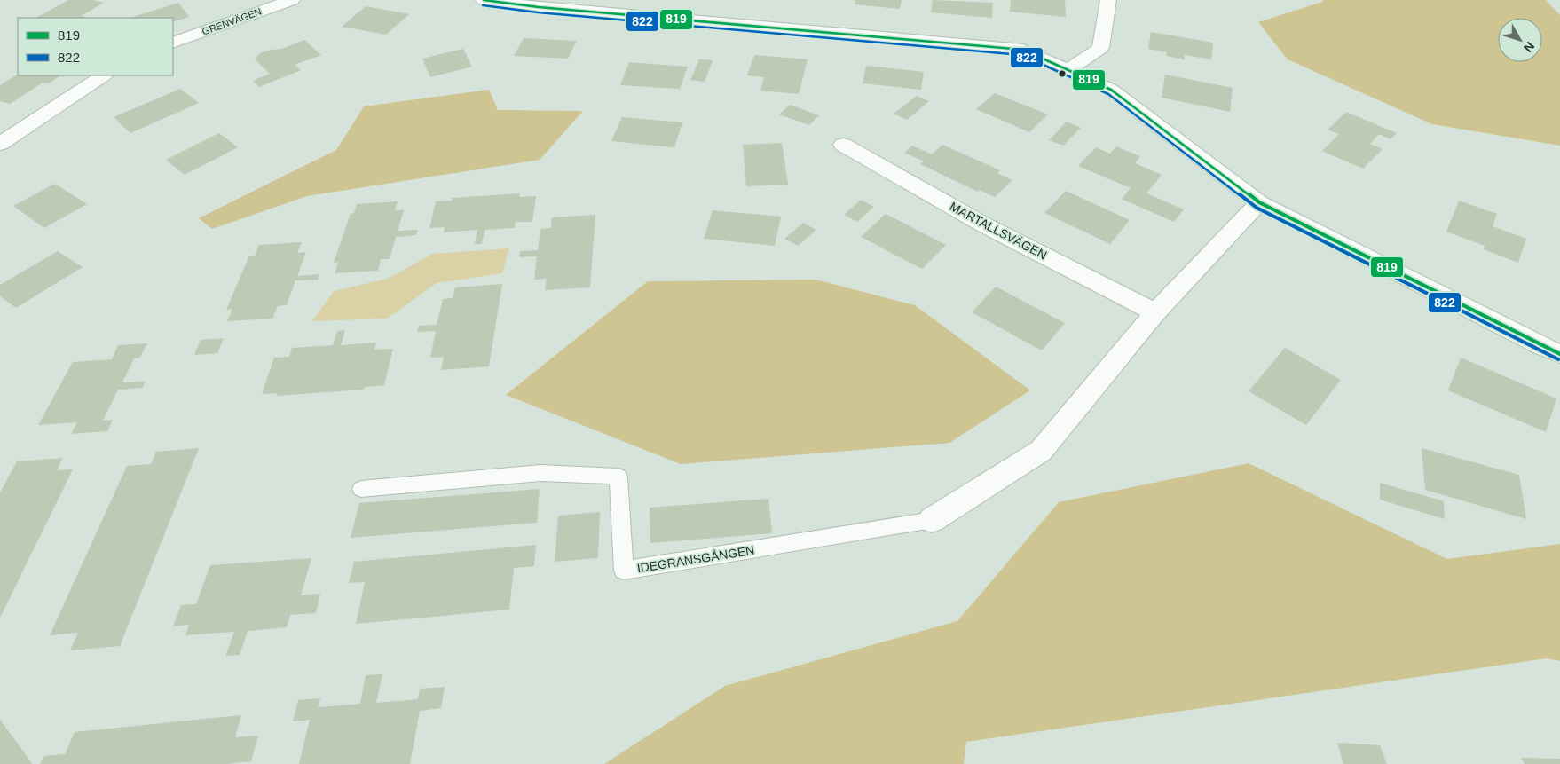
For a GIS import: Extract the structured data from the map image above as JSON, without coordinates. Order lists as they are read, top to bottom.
{
  "streets": {
    "street": ["GRENVÄGEN", "MARTALLSVÄGEN"],
    "lane": ["IDEGRANSGÅNGEN"]
  },
  "lines": ["transit line 819", "transit line 822"],
  "legend": ["819", "822"],
  "north": "bottom right"
}
